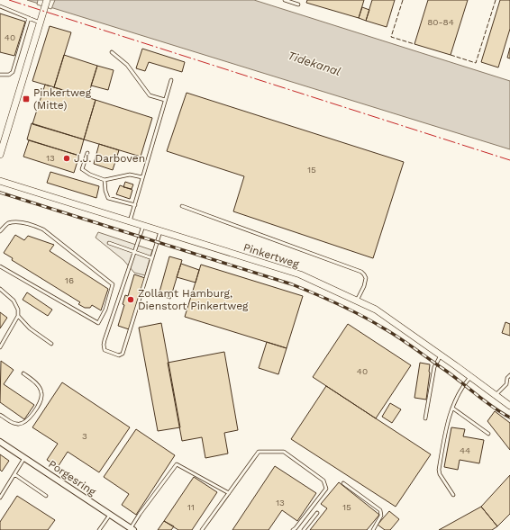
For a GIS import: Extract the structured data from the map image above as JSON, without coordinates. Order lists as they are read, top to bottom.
{
  "streets": {
    "street": ["Pinkertweg", "Porgesring"]
  },
  "water": ["Tidekanal"],
  "places": {
    "transit": ["Pinkertweg (Mitte)"],
    "other": ["J.J. Darboven", "Zollamt Hamburg, Dienstort Pinkertweg"]
  },
  "house_numbers": [
    "80-84",
    "40",
    "13",
    "15",
    "16",
    "40",
    "3",
    "44",
    "13",
    "11",
    "15"
  ]
}
